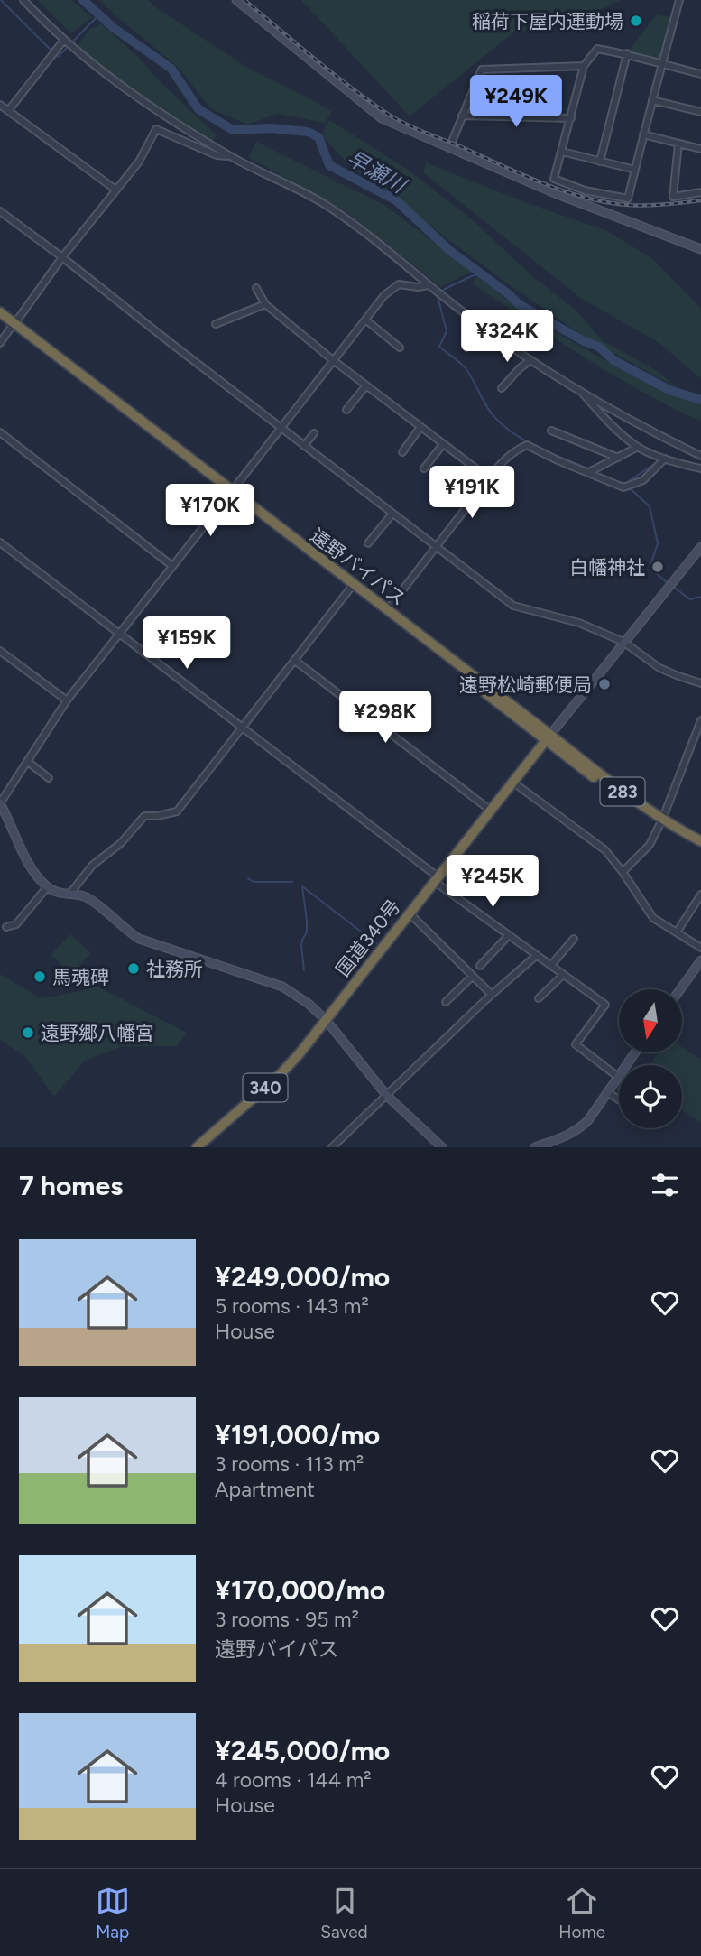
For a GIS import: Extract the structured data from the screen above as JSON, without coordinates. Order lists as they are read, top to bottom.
{
  "streets": {
    "highway": [
      "遠野バイパス",
      "283",
      "国道340号",
      "340"
    ]
  },
  "crossings": [
    ["遠野バイパス", "国道340号"]
  ],
  "water": ["早瀬川"],
  "places": [
    "稲荷下屋内運動場",
    "白幡神社",
    "遠野松崎郵便局",
    "社務所",
    "馬魂碑",
    "遠野郷八幡宮"
  ],
  "north": "bottom",
  "page": {
    "price": [
      "¥249K",
      "¥324K",
      "¥191K",
      "¥170K",
      "¥159K",
      "¥298K",
      "¥245K"
    ],
    "heading": "7 homes",
    "list": [
      {
        "name": "¥249,000/mo",
        "note": "5 rooms · 143 m² · House"
      },
      {
        "name": "¥191,000/mo",
        "note": "3 rooms · 113 m² · Apartment"
      },
      {
        "name": "¥170,000/mo",
        "note": "3 rooms · 95 m² · 遠野バイパス"
      },
      {
        "name": "¥245,000/mo",
        "note": "4 rooms · 144 m² · House"
      }
    ],
    "tabs": ["Map", "Saved", "Home"]
  }
}
